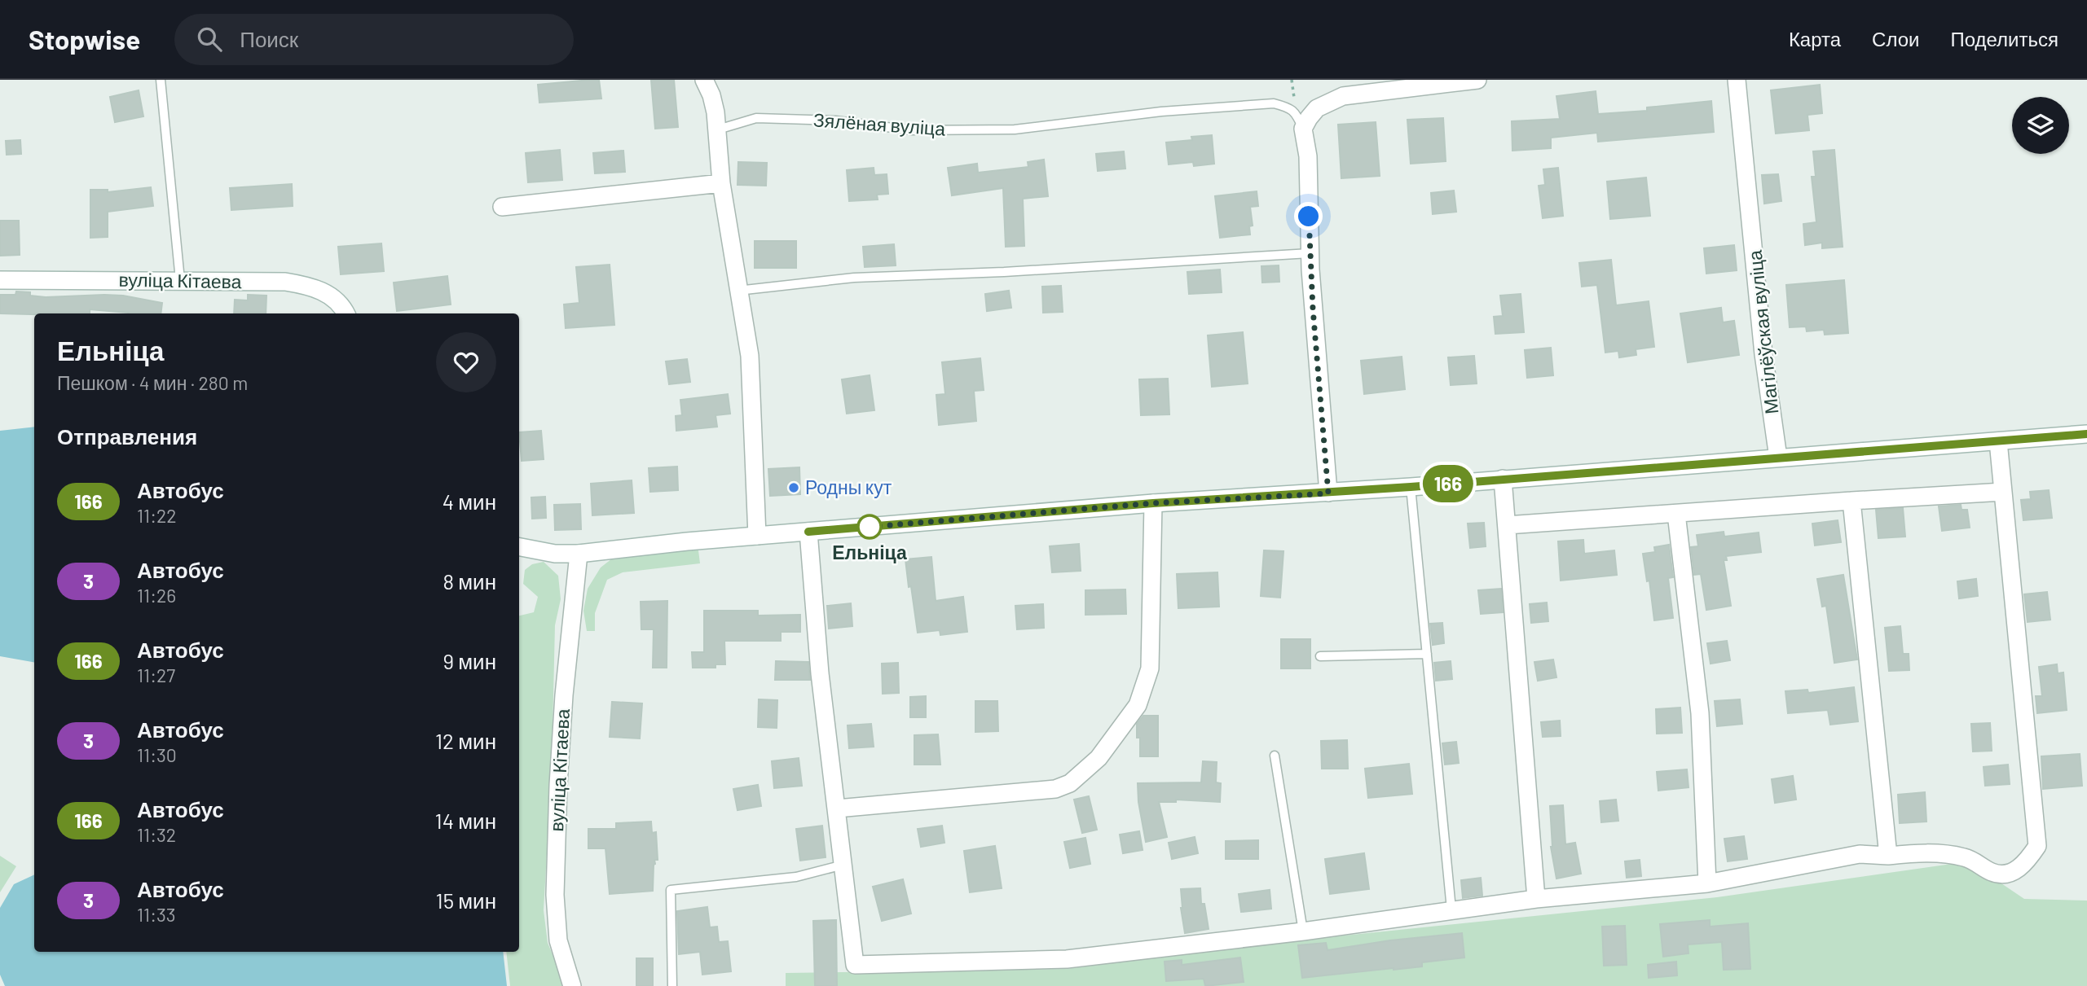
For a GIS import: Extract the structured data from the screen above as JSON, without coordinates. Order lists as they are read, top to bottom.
{
  "streets": {
    "street": ["вуліца Кітаева", "Магілёўская вуліца"],
    "lane": ["Зялёная вуліца"]
  },
  "places": ["Родны кут", "Ельніца"],
  "lines": ["bus line 166"],
  "page": {
    "header": "Stopwise",
    "search": "Поиск",
    "nav": ["Карта", "Слои", "Поделиться"],
    "on_map": "166",
    "heading": [
      ["Ельніца", "Пешком · 4 мин · 280 m"],
      "Отправления"
    ],
    "list": [
      {
        "mark": "166",
        "name": "Автобус",
        "note": "11:22",
        "value": "4 мин"
      },
      {
        "mark": "3",
        "name": "Автобус",
        "note": "11:26",
        "value": "8 мин"
      },
      {
        "mark": "166",
        "name": "Автобус",
        "note": "11:27",
        "value": "9 мин"
      },
      {
        "mark": "3",
        "name": "Автобус",
        "note": "11:30",
        "value": "12 мин"
      },
      {
        "mark": "166",
        "name": "Автобус",
        "note": "11:32",
        "value": "14 мин"
      },
      {
        "mark": "3",
        "name": "Автобус",
        "note": "11:33",
        "value": "15 мин"
      }
    ]
  }
}
